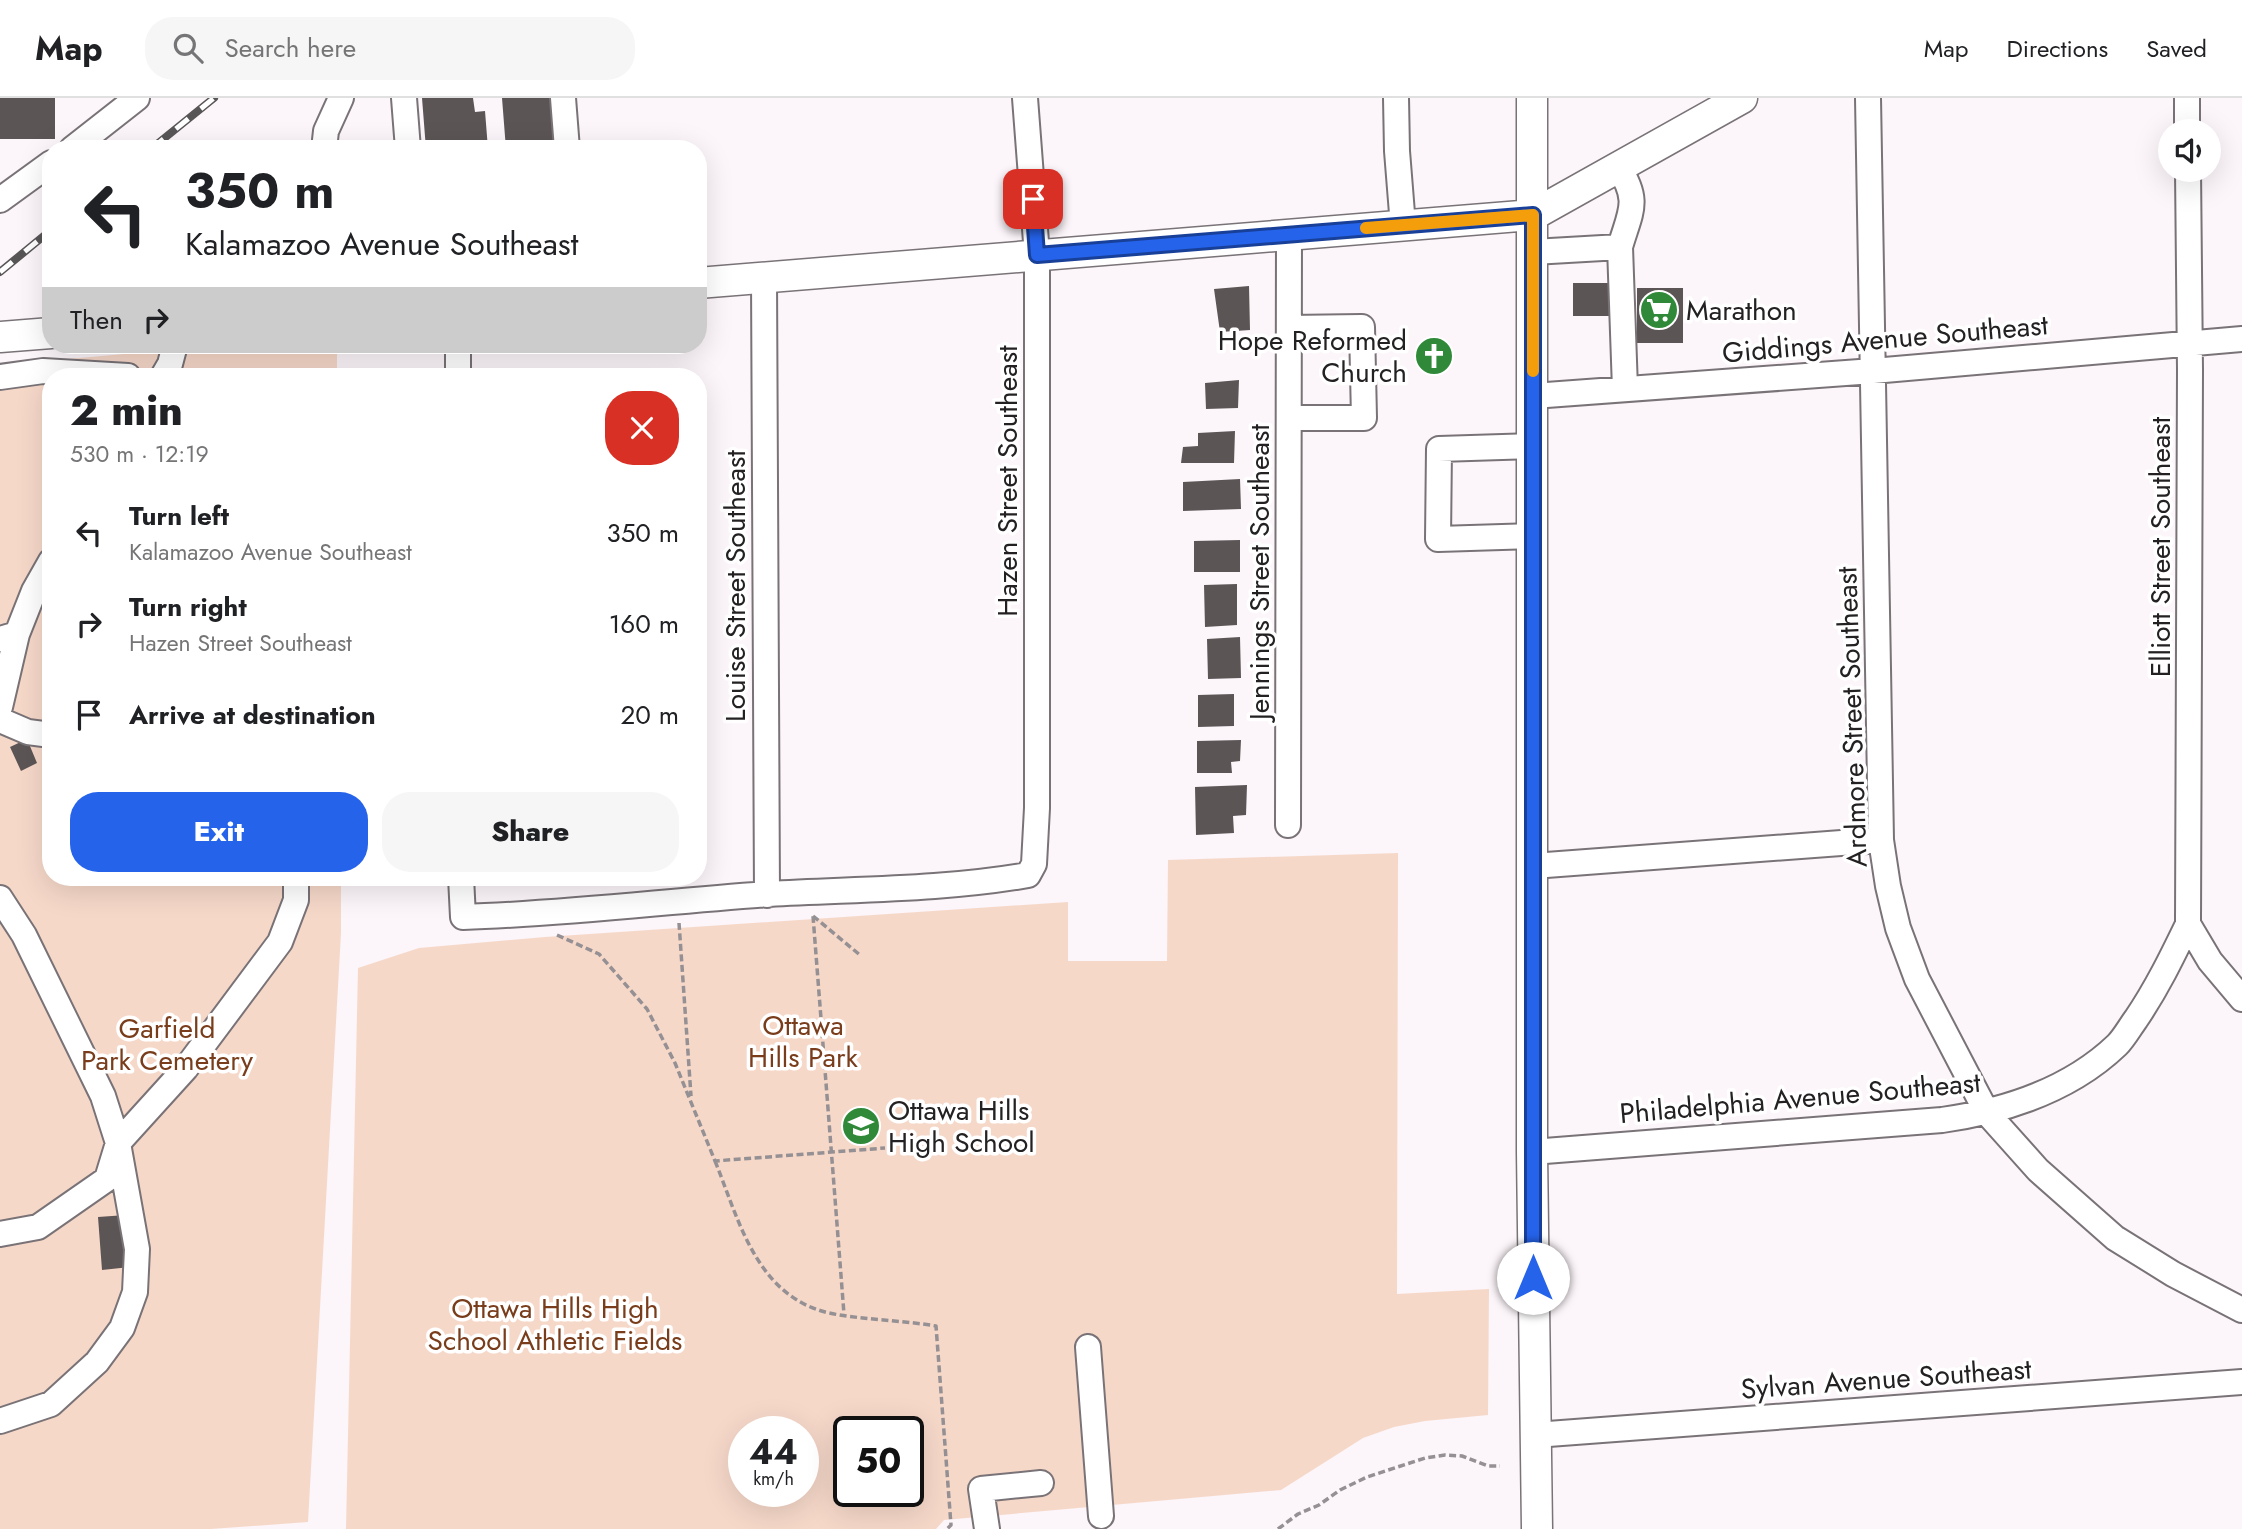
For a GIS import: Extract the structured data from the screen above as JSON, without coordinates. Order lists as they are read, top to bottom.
{
  "streets": {
    "street": [
      "Giddings Avenue Southeast",
      "Hazen Street Southeast",
      "Elliott Street Southeast",
      "Jennings Street Southeast",
      "Louise Street Southeast",
      "Ardmore Street Southeast",
      "Philadelphia Avenue Southeast",
      "Sylvan Avenue Southeast"
    ]
  },
  "crossings": [
    ["Giddings Avenue Southeast", "Elliott Street Southeast"],
    ["Giddings Avenue Southeast", "Ardmore Street Southeast"],
    ["Hazen Street Southeast", "Louise Street Southeast"],
    ["Elliott Street Southeast", "Philadelphia Avenue Southeast"],
    ["Ardmore Street Southeast", "Philadelphia Avenue Southeast"]
  ],
  "parks": ["Ottawa Hills Park", "Garfield Park Cemetery", "Ottawa Hills High School Athletic Fields"],
  "places": {
    "supermarket": ["Marathon"],
    "church": ["Hope Reformed Church"],
    "school or university": ["Ottawa Hills High School"]
  },
  "page": {
    "header": "Map",
    "search": "Search here",
    "nav": ["Map", "Directions", "Saved"],
    "turn": ["350 m", "Kalamazoo Avenue Southeast"],
    "then": "Then",
    "heading": ["2 min", "530 m · 12:19"],
    "list": [
      {
        "name": "Turn left",
        "note": "Kalamazoo Avenue Southeast",
        "value": "350 m"
      },
      {
        "name": "Turn right",
        "note": "Hazen Street Southeast",
        "value": "160 m"
      },
      {
        "name": "Arrive at destination",
        "value": "20 m"
      }
    ],
    "buttons": ["Exit", "Share"],
    "speed": "44 km/h",
    "limit": "50"
  }
}
